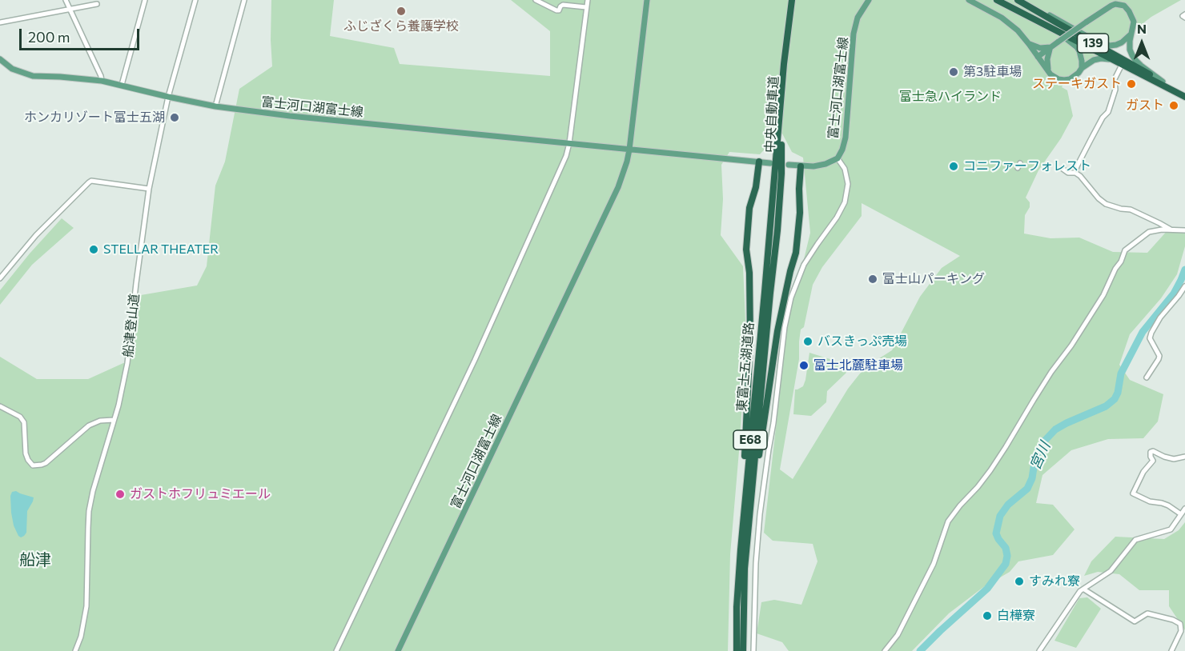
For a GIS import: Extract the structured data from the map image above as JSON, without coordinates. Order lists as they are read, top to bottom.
{
  "streets": {
    "highway": [
      "139",
      "中央自動車道",
      "東富士五湖道路",
      "E68"
    ],
    "main road": ["富士河口湖富士線"],
    "street": ["船津登山道"]
  },
  "crossings": [
    ["富士河口湖富士線", "船津登山道"],
    ["富士河口湖富士線", "E68"],
    ["中央自動車道", "東富士五湖道路"],
    ["東富士五湖道路", "E68"]
  ],
  "districts": ["船津"],
  "water": ["宮川"],
  "parks": ["富士急ハイランド"],
  "places": [
    "ふじざくら養護学校",
    "第3駐車場",
    "ステーキガスト",
    "ガスト",
    "ホンカリゾート富士五湖",
    "コニファーフォレスト",
    "STELLAR THEATER",
    "富士山パーキング",
    "バスきっぷ売場",
    "富士北麓駐車場",
    "ガストホフリュミエール",
    "すみれ寮",
    "白樺寮"
  ],
  "scale_bar": "200 m",
  "north": "top"
}
